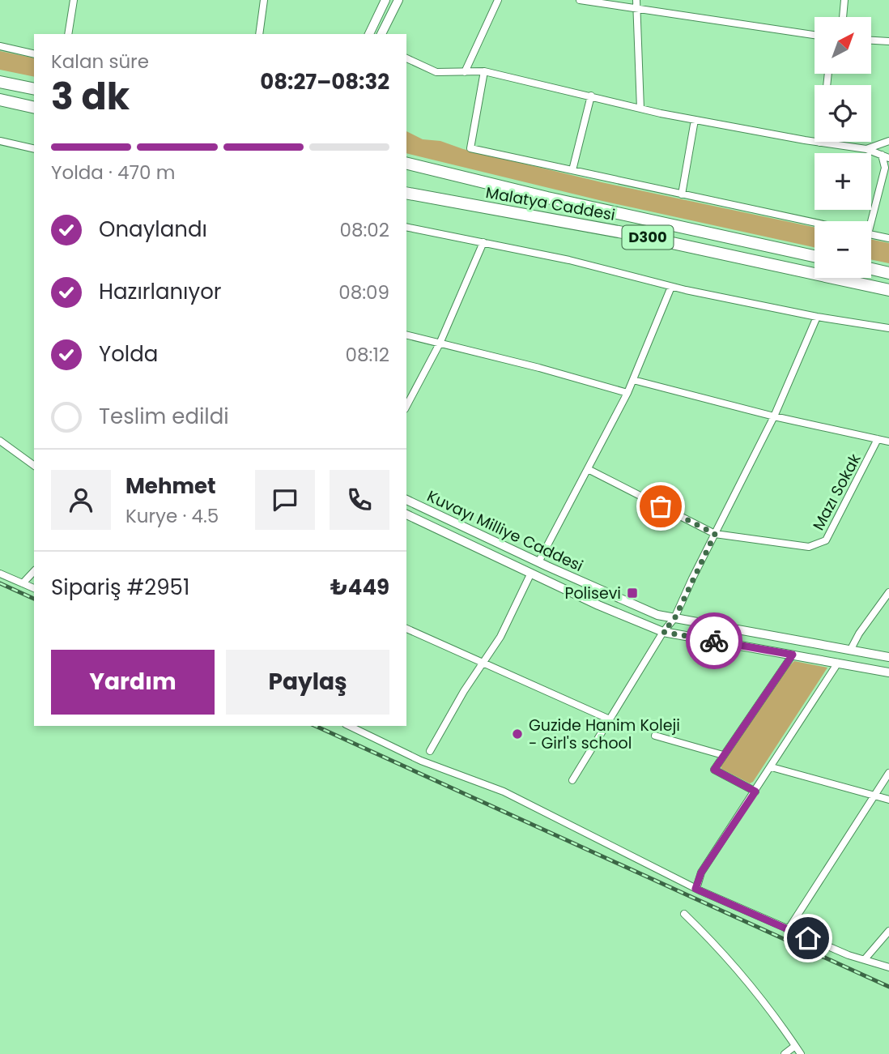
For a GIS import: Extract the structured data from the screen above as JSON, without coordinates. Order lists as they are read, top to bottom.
{
  "streets": {
    "highway": ["Malatya Caddesi", "D300"],
    "main road": ["Kuvayı Milliye Caddesi"],
    "street": ["Mazı Sokak"]
  },
  "places": {
    "transit": ["Polisevi"],
    "other": ["Guzide Hanim Koleji - Girl's school"]
  },
  "north": "top right",
  "page": {
    "map_buttons": ["+", "−"],
    "heading": ["3 dk", "Kalan süre", "08:27–08:32"],
    "panel": [
      "Mehmet",
      "Kurye · 4.5",
      "Sipariş #2951",
      "₺449"
    ],
    "bar": "Yolda · 470 m",
    "list": [
      ["Onaylandı", "08:02"],
      ["Hazırlanıyor", "08:09"],
      ["Yolda", "08:12"],
      "Teslim edildi"
    ],
    "buttons": ["Yardım", "Paylaş"]
  }
}
